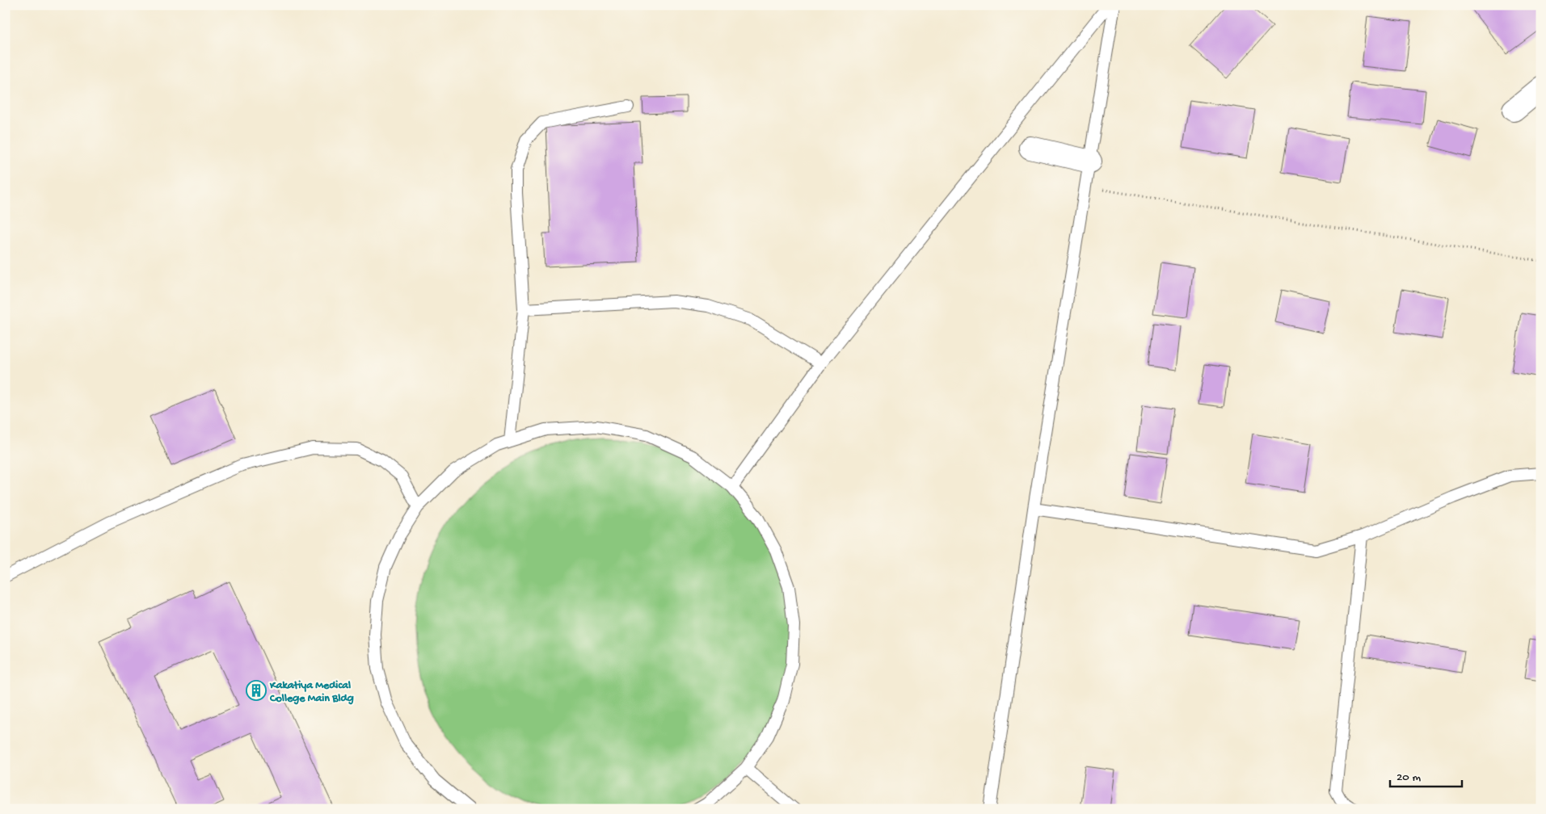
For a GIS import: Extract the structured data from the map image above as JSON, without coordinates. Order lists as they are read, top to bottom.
{
  "places": {
    "building": ["Kakatiya Medical College Main Bldg"]
  },
  "scale_bar": "20 m"
}
